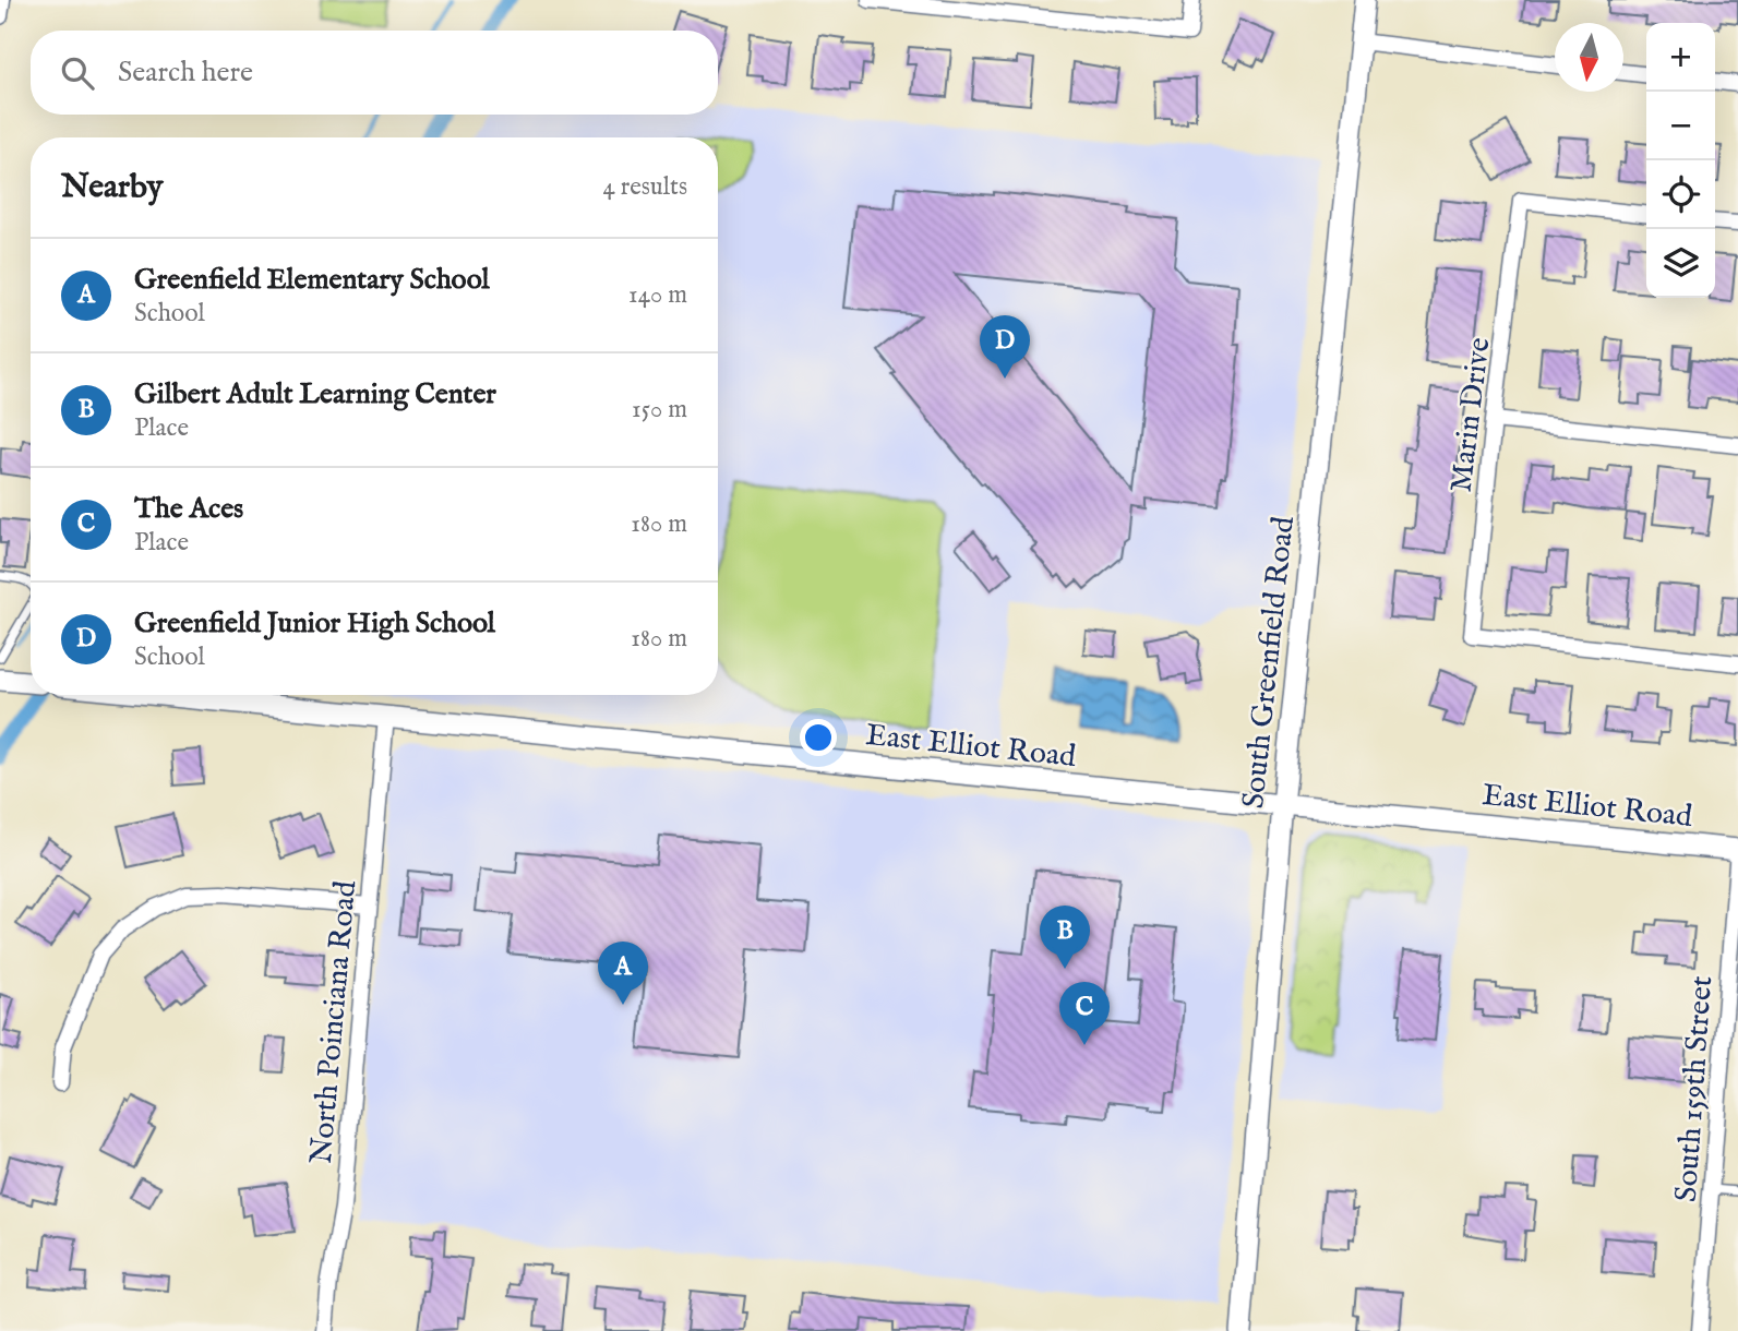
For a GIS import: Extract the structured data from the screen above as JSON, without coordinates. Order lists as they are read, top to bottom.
{
  "streets": {
    "main road": ["South Greenfield Road", "East Elliot Road"],
    "street": ["Marin Drive", "North Poinciana Road", "South 159th Street"]
  },
  "crossings": [
    ["South Greenfield Road", "East Elliot Road"],
    ["East Elliot Road", "North Poinciana Road"],
    ["East Elliot Road", "South 159th Street"]
  ],
  "north": "bottom",
  "page": {
    "map_buttons": ["+", "−"],
    "search": "Search here",
    "heading": ["Nearby", "4 results"],
    "list": [
      {
        "mark": "A",
        "name": "Greenfield Elementary School",
        "note": "School",
        "value": "140 m"
      },
      {
        "mark": "B",
        "name": "Gilbert Adult Learning Center",
        "note": "Place",
        "value": "150 m"
      },
      {
        "mark": "C",
        "name": "The Aces",
        "note": "Place",
        "value": "180 m"
      },
      {
        "mark": "D",
        "name": "Greenfield Junior High School",
        "note": "School",
        "value": "180 m"
      }
    ],
    "pins": [
      "D",
      "B",
      "A",
      "C"
    ]
  }
}
